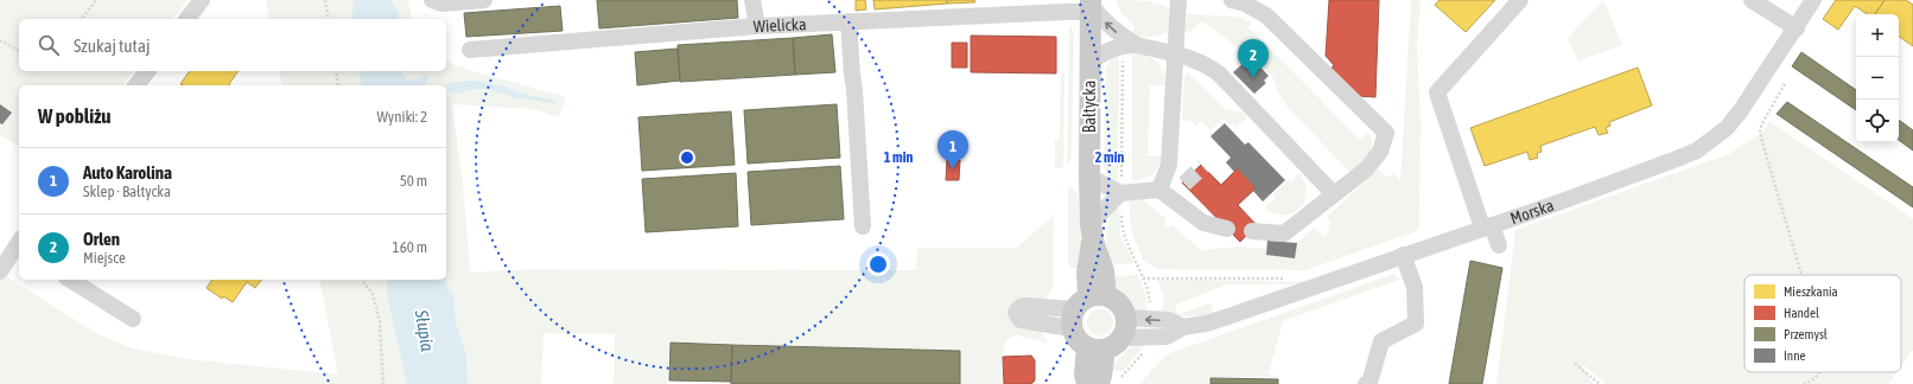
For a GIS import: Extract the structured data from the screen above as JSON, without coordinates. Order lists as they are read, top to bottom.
{
  "streets": {
    "main road": ["Bałtycka"],
    "street": ["Wielicka", "Morska"]
  },
  "crossings": [
    ["Wielicka", "Bałtycka"],
    ["Bałtycka", "Morska"]
  ],
  "water": ["Słupia"],
  "legend": [
    "Mieszkania",
    "Handel",
    "Przemysł",
    "Inne"
  ],
  "page": {
    "map_buttons": ["+", "−"],
    "search": "Szukaj tutaj",
    "pins": ["2", "1"],
    "heading": ["W pobliżu", "Wyniki: 2"],
    "list": [
      {
        "mark": "1",
        "name": "Auto Karolina",
        "note": "Sklep · Bałtycka",
        "value": "50 m"
      },
      {
        "mark": "2",
        "name": "Orlen",
        "note": "Miejsce",
        "value": "160 m"
      }
    ]
  },
  "rings": ["1 min", "2 min"]
}
